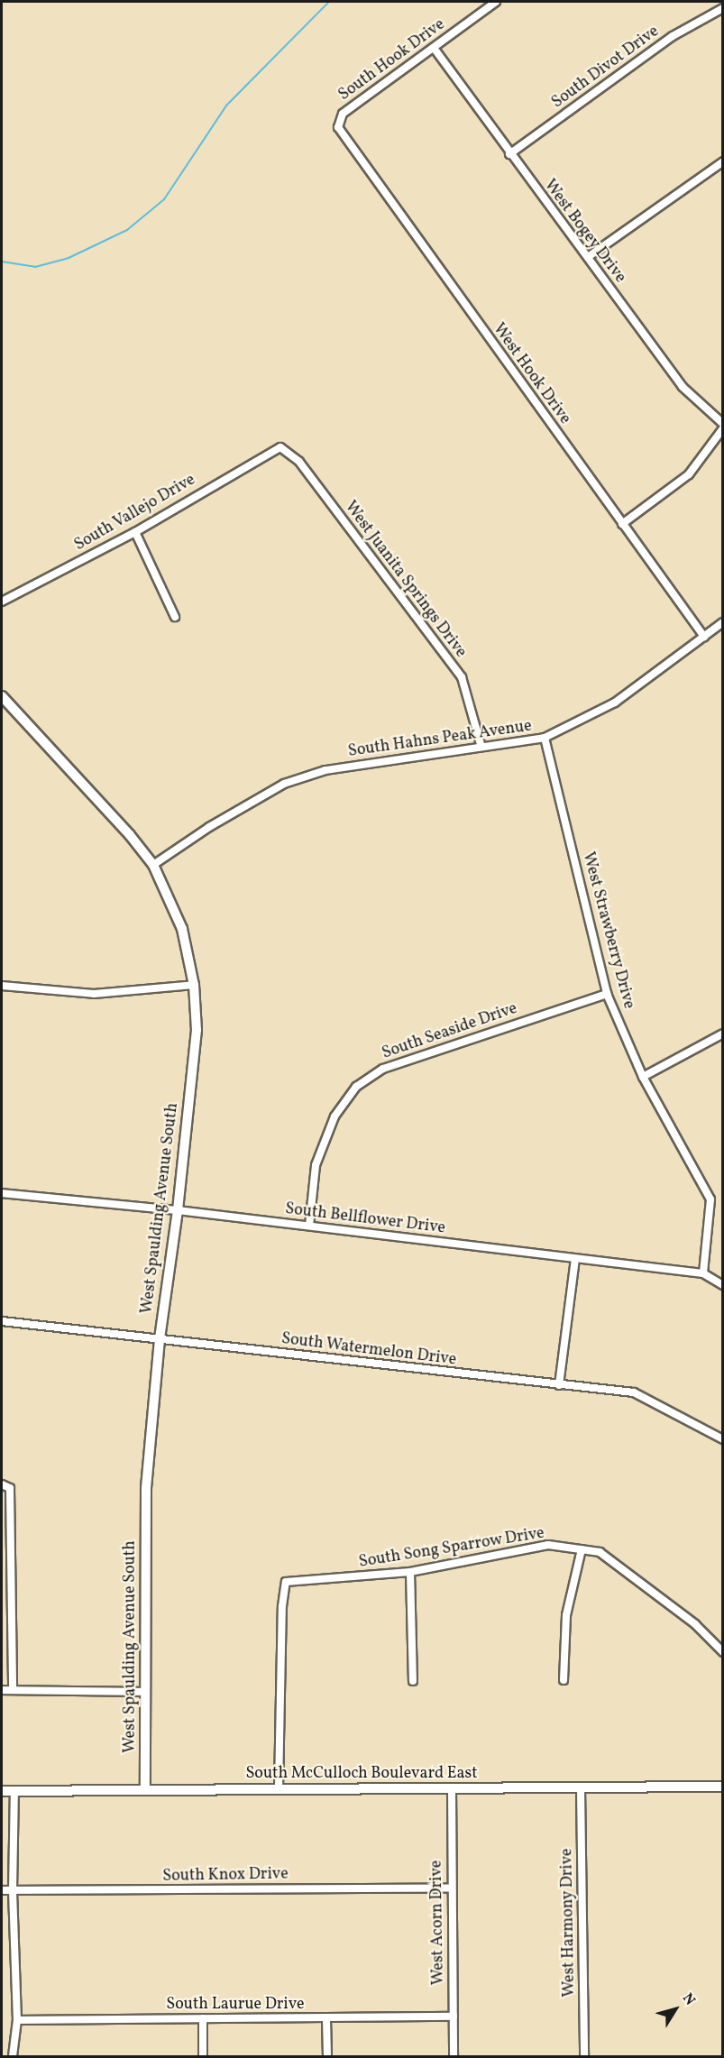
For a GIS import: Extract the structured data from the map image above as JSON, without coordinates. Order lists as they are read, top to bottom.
{
  "streets": {
    "street": [
      "South Hook Drive",
      "South Divot Drive",
      "West Bogey Drive",
      "West Hook Drive",
      "South Vallejo Drive",
      "West Juanita Springs Drive",
      "South Hahns Peak Avenue",
      "West Strawberry Drive",
      "South Seaside Drive",
      "West Spaulding Avenue South",
      "South Bellflower Drive",
      "South Watermelon Drive",
      "South Song Sparrow Drive",
      "South McCulloch Boulevard East",
      "South Knox Drive",
      "West Acorn Drive",
      "West Harmony Drive",
      "South Laurue Drive"
    ]
  },
  "crossings": [
    ["South Hook Drive", "West Bogey Drive"],
    ["South Hook Drive", "West Hook Drive"],
    ["South Divot Drive", "West Bogey Drive"],
    ["West Hook Drive", "South Hahns Peak Avenue"],
    ["South Vallejo Drive", "West Juanita Springs Drive"],
    ["West Juanita Springs Drive", "South Hahns Peak Avenue"],
    ["South Hahns Peak Avenue", "West Strawberry Drive"],
    ["South Hahns Peak Avenue", "West Spaulding Avenue South"],
    ["West Strawberry Drive", "South Seaside Drive"],
    ["West Strawberry Drive", "South Bellflower Drive"],
    ["South Seaside Drive", "South Bellflower Drive"],
    ["West Spaulding Avenue South", "South Bellflower Drive"],
    ["West Spaulding Avenue South", "South Watermelon Drive"],
    ["West Spaulding Avenue South", "South McCulloch Boulevard East"],
    ["South Song Sparrow Drive", "South McCulloch Boulevard East"],
    ["South McCulloch Boulevard East", "West Acorn Drive"],
    ["South McCulloch Boulevard East", "West Harmony Drive"],
    ["South Knox Drive", "West Acorn Drive"],
    ["West Acorn Drive", "South Laurue Drive"]
  ],
  "north": "top right"
}
